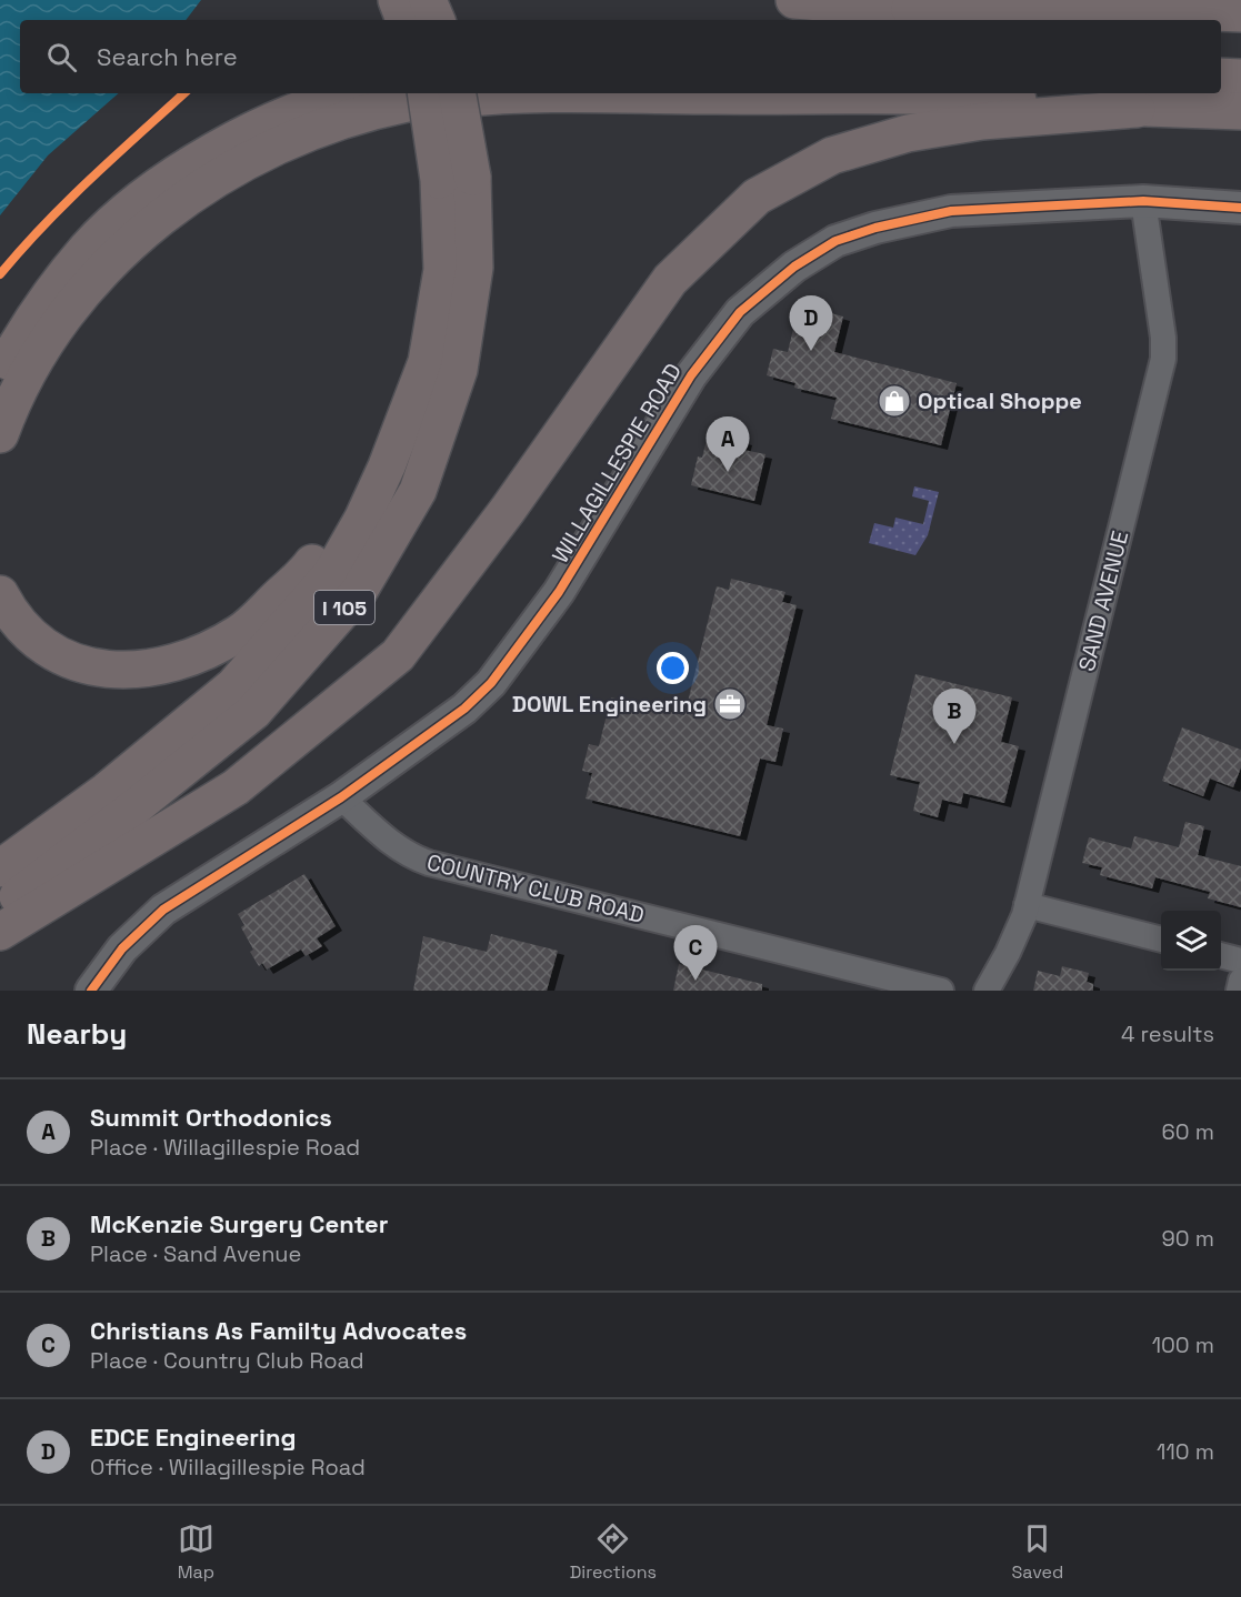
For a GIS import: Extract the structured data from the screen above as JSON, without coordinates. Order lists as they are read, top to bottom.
{
  "streets": {
    "highway": ["I 105"],
    "street": ["WILLAGILLESPIE ROAD", "SAND AVENUE", "COUNTRY CLUB ROAD"]
  },
  "crossings": [
    ["WILLAGILLESPIE ROAD", "SAND AVENUE"],
    ["WILLAGILLESPIE ROAD", "COUNTRY CLUB ROAD"]
  ],
  "places": {
    "shop": ["Optical Shoppe"],
    "office": ["DOWL Engineering"]
  },
  "page": {
    "search": "Search here",
    "pins": [
      "D",
      "A",
      "B",
      "C"
    ],
    "heading": ["Nearby", "4 results"],
    "list": [
      {
        "mark": "A",
        "name": "Summit Orthodonics",
        "note": "Place · Willagillespie Road",
        "value": "60 m"
      },
      {
        "mark": "B",
        "name": "McKenzie Surgery Center",
        "note": "Place · Sand Avenue",
        "value": "90 m"
      },
      {
        "mark": "C",
        "name": "Christians As Familty Advocates",
        "note": "Place · Country Club Road",
        "value": "100 m"
      },
      {
        "mark": "D",
        "name": "EDCE Engineering",
        "note": "Office · Willagillespie Road",
        "value": "110 m"
      }
    ],
    "nav": ["Map", "Directions", "Saved"]
  }
}
